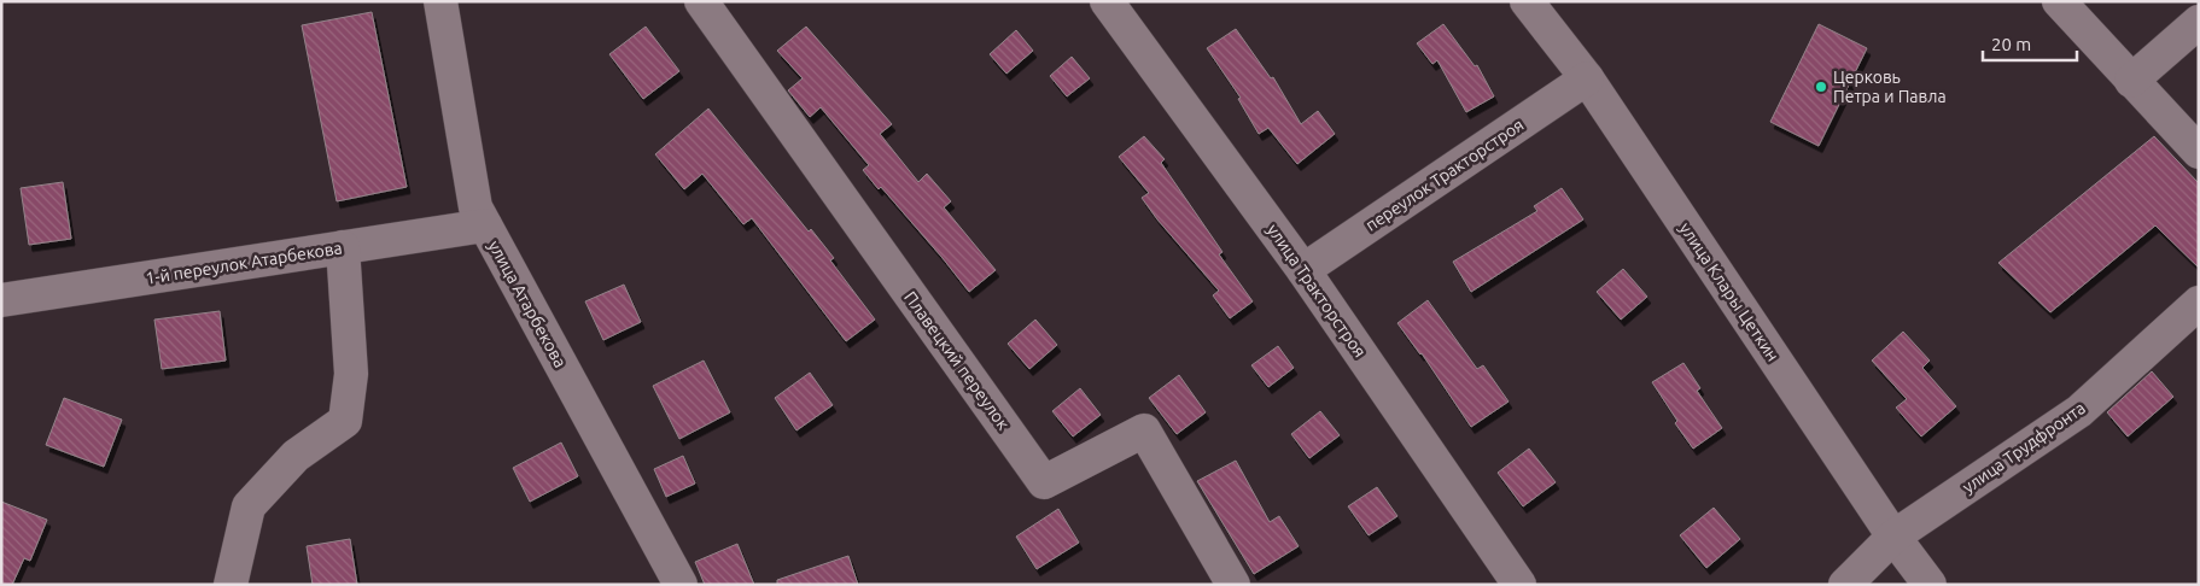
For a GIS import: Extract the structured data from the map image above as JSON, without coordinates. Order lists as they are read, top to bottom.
{
  "streets": {
    "street": [
      "переулок Тракторстроя",
      "1-й переулок Атарбекова",
      "улица Тракторстроя",
      "улица Клары Цеткин",
      "улица Атарбекова",
      "Плавецкий переулок",
      "улица Трудфронта"
    ]
  },
  "crossings": [
    ["переулок Тракторстроя", "улица Тракторстроя"],
    ["переулок Тракторстроя", "улица Клары Цеткин"],
    ["1-й переулок Атарбекова", "улица Атарбекова"],
    ["улица Клары Цеткин", "улица Трудфронта"]
  ],
  "places": ["Церковь Петра и Павла"],
  "scale_bar": "20 m"
}
